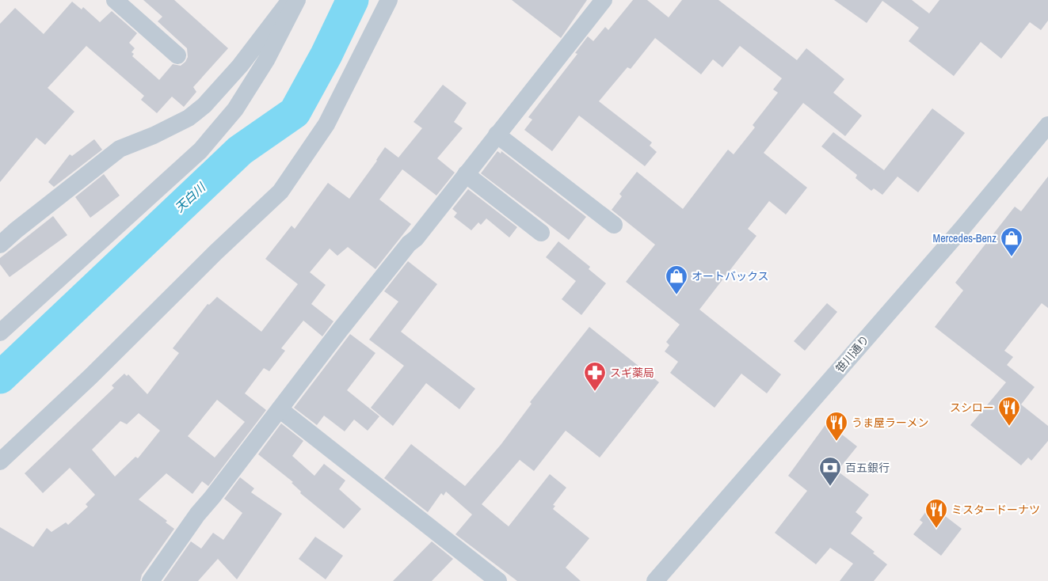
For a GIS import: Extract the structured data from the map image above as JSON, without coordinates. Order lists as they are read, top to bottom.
{
  "streets": {
    "street": ["笹川通り"]
  },
  "water": ["天白川"],
  "places": {
    "shop": ["Mercedes-Benz", "オートバックス"],
    "pharmacy": ["スギ薬局"],
    "restaurant": ["スシロー", "うま屋ラーメン", "ミスタードーナツ"],
    "bank": ["百五銀行"]
  }
}
